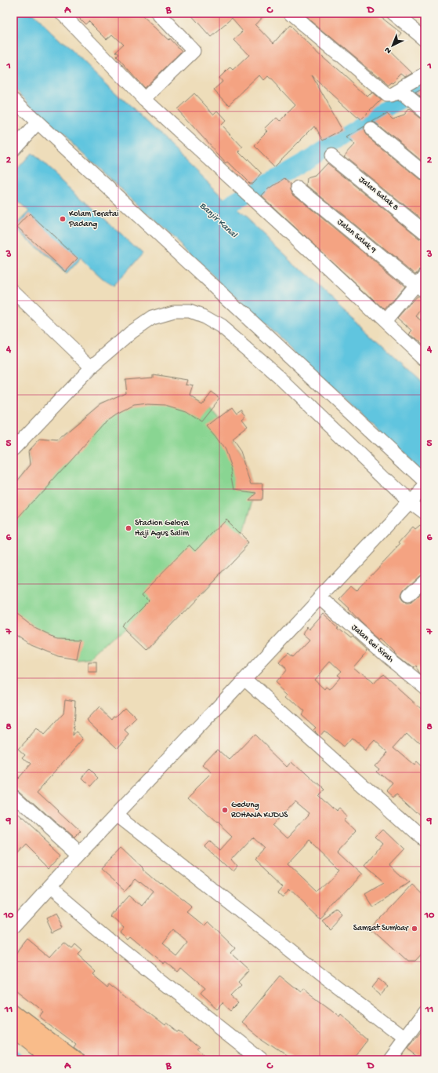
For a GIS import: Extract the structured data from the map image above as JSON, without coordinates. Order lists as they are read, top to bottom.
{
  "streets": {
    "street": ["Jalan Salak 8", "Jalan Salak 9", "Jalan Sei Sirah"]
  },
  "water": ["Banjir Kanal"],
  "places": [
    "Kolam Teratai Padang",
    "Stadion Gelora Haji Agus Salim",
    "Gedung ROHANA KUDUS",
    "Samsat Sumbar"
  ],
  "north": "bottom left",
  "grid": {
    "columns": [
      "A",
      "B",
      "C",
      "D"
    ],
    "rows": [
      "1",
      "2",
      "3",
      "4",
      "5",
      "6",
      "7",
      "8",
      "9",
      "10",
      "11"
    ]
  }
}
